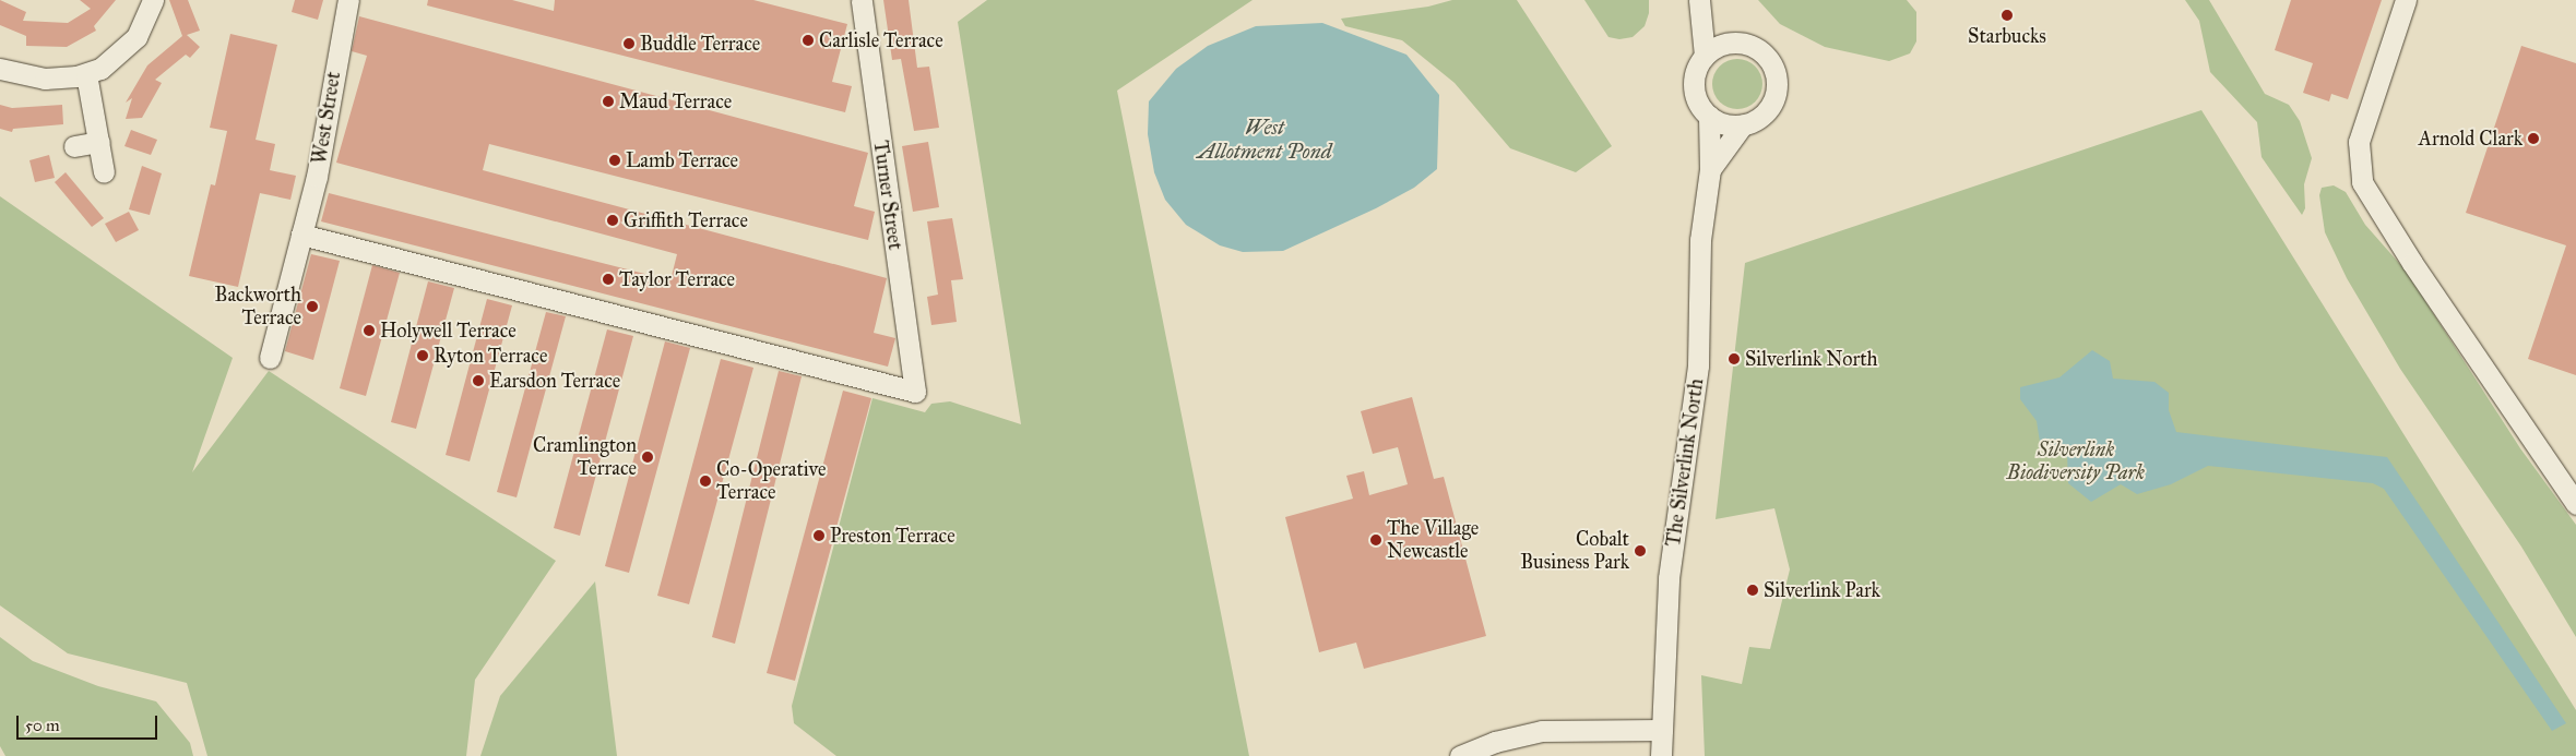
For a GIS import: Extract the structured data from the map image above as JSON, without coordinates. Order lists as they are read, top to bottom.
{
  "streets": {
    "street": ["West Street", "Turner Street", "The Silverlink North"]
  },
  "crossings": [
    ["West Street", "Turner Street"]
  ],
  "water": ["West Allotment Pond"],
  "parks": ["Silverlink Biodiversity Park"],
  "places": [
    "Starbucks",
    "Carlisle Terrace",
    "Buddle Terrace",
    "Maud Terrace",
    "Arnold Clark",
    "Lamb Terrace",
    "Griffith Terrace",
    "Taylor Terrace",
    "Backworth Terrace",
    "Holywell Terrace",
    "Ryton Terrace",
    "Silverlink North",
    "Earsdon Terrace",
    "Cramlington Terrace",
    "Co-Operative Terrace",
    "Preston Terrace",
    "The Village Newcastle",
    "Cobalt Business Park",
    "Silverlink Park"
  ],
  "scale_bar": "50 m"
}
